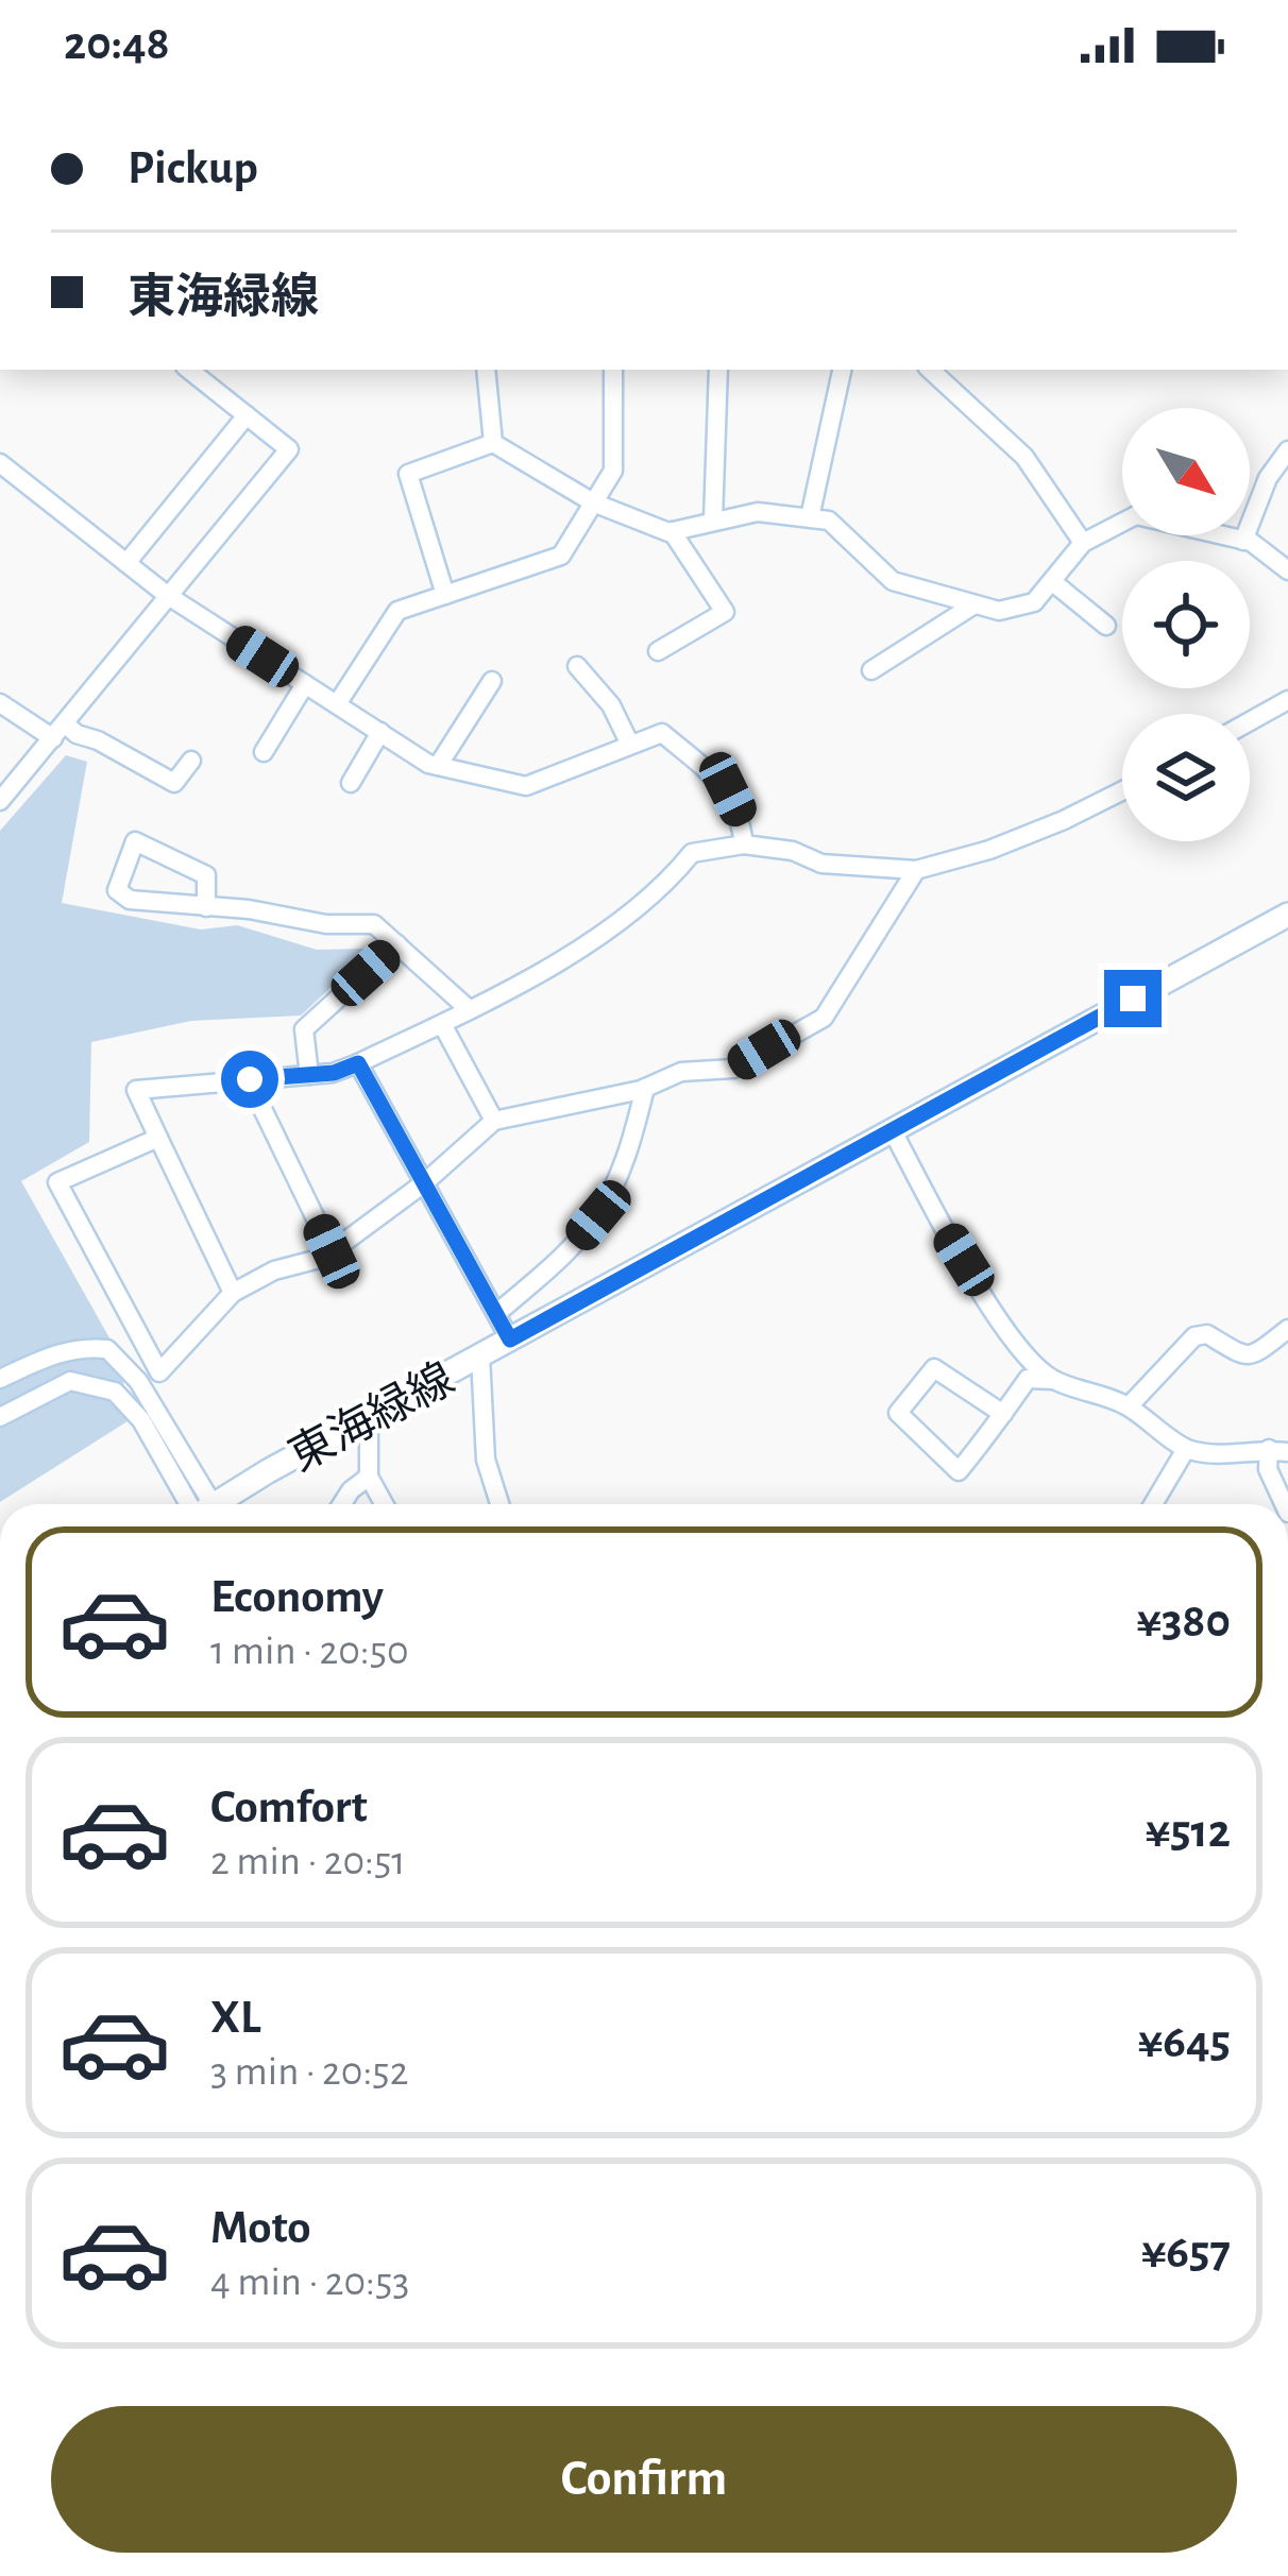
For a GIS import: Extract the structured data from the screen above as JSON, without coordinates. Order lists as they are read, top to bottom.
{
  "streets": {
    "main road": ["東海緑線"]
  },
  "north": "bottom right",
  "page": {
    "status": "20:48",
    "banner": ["Pickup", "東海緑線"],
    "list": [
      {
        "name": "Economy",
        "note": "1 min · 20:50",
        "value": "¥380"
      },
      {
        "name": "Comfort",
        "note": "2 min · 20:51",
        "value": "¥512"
      },
      {
        "name": "XL",
        "note": "3 min · 20:52",
        "value": "¥645"
      },
      {
        "name": "Moto",
        "note": "4 min · 20:53",
        "value": "¥657"
      }
    ],
    "buttons": "Confirm"
  }
}
